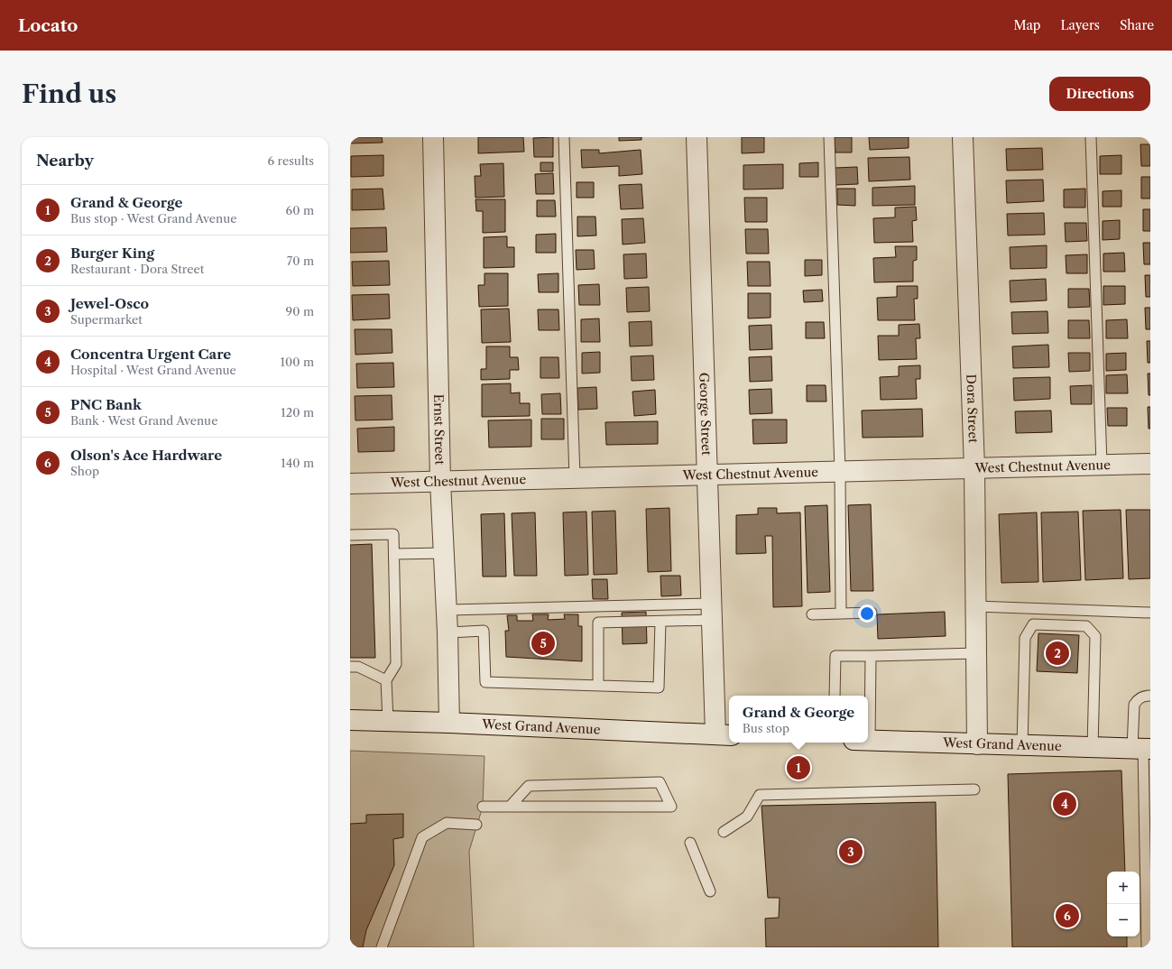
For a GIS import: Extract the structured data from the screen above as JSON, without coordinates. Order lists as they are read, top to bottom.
{
  "streets": {
    "street": [
      "Dora Street",
      "George Street",
      "Ernst Street",
      "West Chestnut Avenue",
      "West Grand Avenue"
    ]
  },
  "crossings": [
    ["Dora Street", "West Chestnut Avenue"],
    ["Dora Street", "West Grand Avenue"],
    ["George Street", "West Chestnut Avenue"],
    ["George Street", "West Grand Avenue"],
    ["Ernst Street", "West Chestnut Avenue"],
    ["Ernst Street", "West Grand Avenue"]
  ],
  "page": {
    "header": "Locato",
    "nav": ["Map", "Layers", "Share"],
    "buttons": "Directions",
    "title": "Find us",
    "heading": ["Nearby", "6 results"],
    "list": [
      {
        "mark": "1",
        "name": "Grand & George",
        "note": "Bus stop · West Grand Avenue",
        "value": "60 m"
      },
      {
        "mark": "2",
        "name": "Burger King",
        "note": "Restaurant · Dora Street",
        "value": "70 m"
      },
      {
        "mark": "3",
        "name": "Jewel-Osco",
        "note": "Supermarket",
        "value": "90 m"
      },
      {
        "mark": "4",
        "name": "Concentra Urgent Care",
        "note": "Hospital · West Grand Avenue",
        "value": "100 m"
      },
      {
        "mark": "5",
        "name": "PNC Bank",
        "note": "Bank · West Grand Avenue",
        "value": "120 m"
      },
      {
        "mark": "6",
        "name": "Olson's Ace Hardware",
        "note": "Shop",
        "value": "140 m"
      }
    ],
    "pins": [
      "5",
      "2",
      "1",
      "4",
      "3",
      "6"
    ],
    "popup": ["Grand & George", "Bus stop"],
    "map_buttons": ["+", "−"]
  }
}
